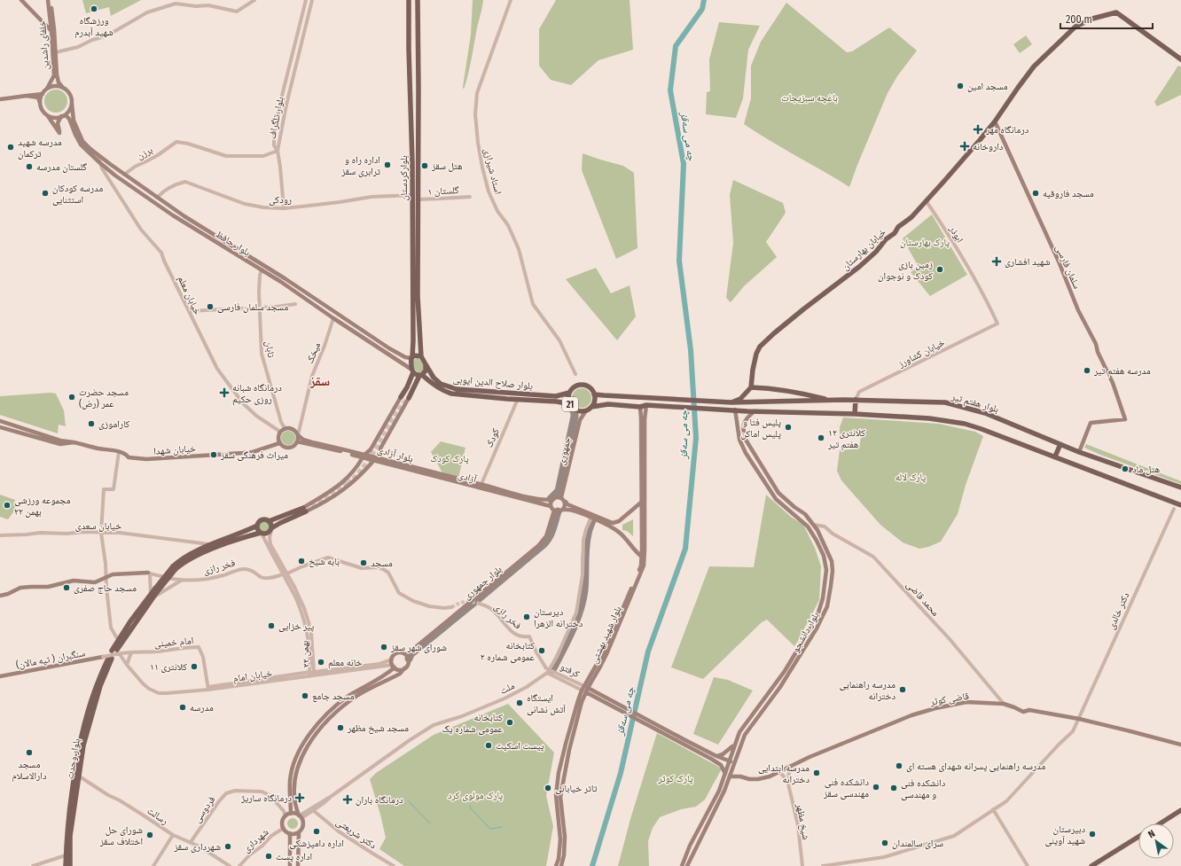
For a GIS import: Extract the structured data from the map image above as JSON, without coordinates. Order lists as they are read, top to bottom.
{
  "streets": {
    "main road": [
      "خلفای راشدین",
      "بلوارکردستان",
      "بلوار حافظ",
      "خیابان بهارستان",
      "سلمان فارسی",
      "بلوار صلاح الدین ایوبی",
      "بلوار هفتم تیر",
      "21",
      "خیابان شهدا",
      "جمهوری",
      "بلوار آزادی",
      "آزادی",
      "بلوار جمهوری",
      "بلوار دانشجو",
      "بلوار شهید بهشتی",
      "سنگبران ( تپه مالان)",
      "قاضی کوثر",
      "بلوار وحدت"
    ],
    "street": [
      "بلوار تلگراف",
      "برزن",
      "استاد شیرازی",
      "گلستان ۱",
      "رودکی",
      "ابوذر",
      "خیابان معلم",
      "تابان",
      "میخک",
      "خیابان کشاورز",
      "کودک",
      "خیابان سعدی",
      "فخر رازی",
      "محمد قاضی",
      "دکتر خالدی",
      "امام خمینی",
      "۲۲ بهمن",
      "کرفتو",
      "خیابان امام",
      "ملت",
      "فردوسی",
      "رسالت",
      "شیخ مظهر",
      "دکتر شریعتی",
      "شهرداری"
    ]
  },
  "crossings": [
    ["خلفای راشدین", "بلوار حافظ"],
    ["بلوار تلگراف", "برزن"],
    ["برزن", "بلوار حافظ"],
    ["بلوارکردستان", "گلستان ۱"],
    ["بلوارکردستان", "رودکی"],
    ["بلوارکردستان", "بلوار حافظ"],
    ["بلوارکردستان", "بلوار صلاح الدین ایوبی"],
    ["رودکی", "بلوار حافظ"],
    ["ابوذر", "خیابان بهارستان"],
    ["ابوذر", "خیابان کشاورز"],
    ["بلوار حافظ", "خیابان معلم"],
    ["بلوار حافظ", "تابان"],
    ["بلوار حافظ", "میخک"],
    ["بلوار حافظ", "بلوار صلاح الدین ایوبی"],
    ["خیابان بهارستان", "سلمان فارسی"],
    ["سلمان فارسی", "بلوار هفتم تیر"],
    ["خیابان معلم", "تابان"],
    ["خیابان معلم", "میخک"],
    ["خیابان معلم", "خیابان شهدا"],
    ["خیابان معلم", "بلوار آزادی"],
    ["خیابان معلم", "آزادی"],
    ["تابان", "میخک"],
    ["تابان", "خیابان شهدا"],
    ["تابان", "بلوار آزادی"],
    ["تابان", "آزادی"],
    ["میخک", "خیابان شهدا"],
    ["میخک", "بلوار آزادی"],
    ["میخک", "آزادی"],
    ["خیابان کشاورز", "بلوار هفتم تیر"],
    ["بلوار صلاح الدین ایوبی", "بلوار هفتم تیر"],
    ["بلوار صلاح الدین ایوبی", "21"],
    ["بلوار صلاح الدین ایوبی", "کودک"],
    ["بلوار صلاح الدین ایوبی", "جمهوری"],
    ["بلوار هفتم تیر", "21"],
    ["بلوار هفتم تیر", "جمهوری"],
    ["21", "جمهوری"],
    ["کودک", "بلوار آزادی"],
    ["خیابان شهدا", "بلوار آزادی"],
    ["خیابان شهدا", "آزادی"],
    ["جمهوری", "بلوار آزادی"],
    ["جمهوری", "آزادی"],
    ["جمهوری", "بلوار جمهوری"],
    ["بلوار آزادی", "آزادی"],
    ["بلوار آزادی", "بلوار جمهوری"],
    ["آزادی", "بلوار جمهوری"],
    ["فخر رازی", "کرفتو"],
    ["فخر رازی", "ملت"],
    ["بلوار جمهوری", "خیابان امام"],
    ["محمد قاضی", "بلوار دانشجو"],
    ["محمد قاضی", "قاضی کوثر"],
    ["دکتر خالدی", "قاضی کوثر"],
    ["بلوار دانشجو", "قاضی کوثر"],
    ["بلوار شهید بهشتی", "کرفتو"],
    ["امام خمینی", "خیابان امام"],
    ["۲۲ بهمن", "خیابان امام"],
    ["سنگبران ( تپه مالان)", "بلوار وحدت"],
    ["کرفتو", "ملت"],
    ["ملت", "فردوسی"],
    ["ملت", "دکتر شریعتی"],
    ["ملت", "شهرداری"],
    ["بلوار وحدت", "رسالت"],
    ["فردوسی", "رسالت"],
    ["فردوسی", "شهرداری"]
  ],
  "districts": ["سقز"],
  "water": ["چە می سەقز"],
  "parks": [
    "باغچه سبزیجات",
    "پارک بهارستان",
    "پارک کودک",
    "پارک لاله",
    "پارک کوثر",
    "پارک مولوی کرد"
  ],
  "places": {
    "other": [
      "ورزشگاه شهید آبدرم",
      "مسجد امین",
      "مدرسه شهید ترکمان",
      "اداره راه و ترابری سقز",
      "هتل سقز",
      "گلستان مدرسه",
      "مدرسه کودکان استثنایی",
      "مسجد فاروقیه",
      "زمین بازی کودک و نوجوان",
      "مسجد سلمان فارسی",
      "مدرسه هفتم تیر",
      "مسجد حضرت عمر (رض)",
      "کاراموزی",
      "پلیس فتا و پلیس اماکن",
      "کلانتری ۱۲ هفتم تیر",
      "میراث فرهنگی سقز",
      "هتل ماد",
      "مجموعه ورزشی ۲۲ بهمن",
      "بابه شیخ",
      "مسجد",
      "مسجد حاج صفری",
      "دیرستان دخترانه الزهرا",
      "پیر خزایی",
      "شورای شهر سقز",
      "کتابخانه عمومی شماره ۲",
      "خانه معلم",
      "کلانتری ۱۱",
      "مدرسه راهنمایی دخترانه",
      "مسجد جامع",
      "ایستگاه آتش نشانی",
      "مدرسه",
      "کتابخانه عمومی شماره یک",
      "مسجد شیخ مظهر",
      "پیست اسکیت",
      "مسجد دارالاسلام",
      "مدرسه راهنمایی پسرانه شهدای هسته ای",
      "مدرسه ابتدایی دخترانه",
      "دانشکده فنی مهندسی سقز",
      "تاتر خیابانی",
      "دانشکده فنی و مهندسی",
      "اداره دامپزشکی",
      "دبیرستان شهید آوینی",
      "شورای حل اختلاف سقز",
      "سرای سالمندان",
      "شهرداری سقز",
      "اداره پست"
    ],
    "health": [
      "درمانگاه مهر",
      "داروخانه",
      "شهید افشاری",
      "درمانگاه شبانه روزی حکیم",
      "درمانگاه ساریژ",
      "درمانگاه باران"
    ]
  },
  "scale_bar": "200 m",
  "north": "top left"
}
